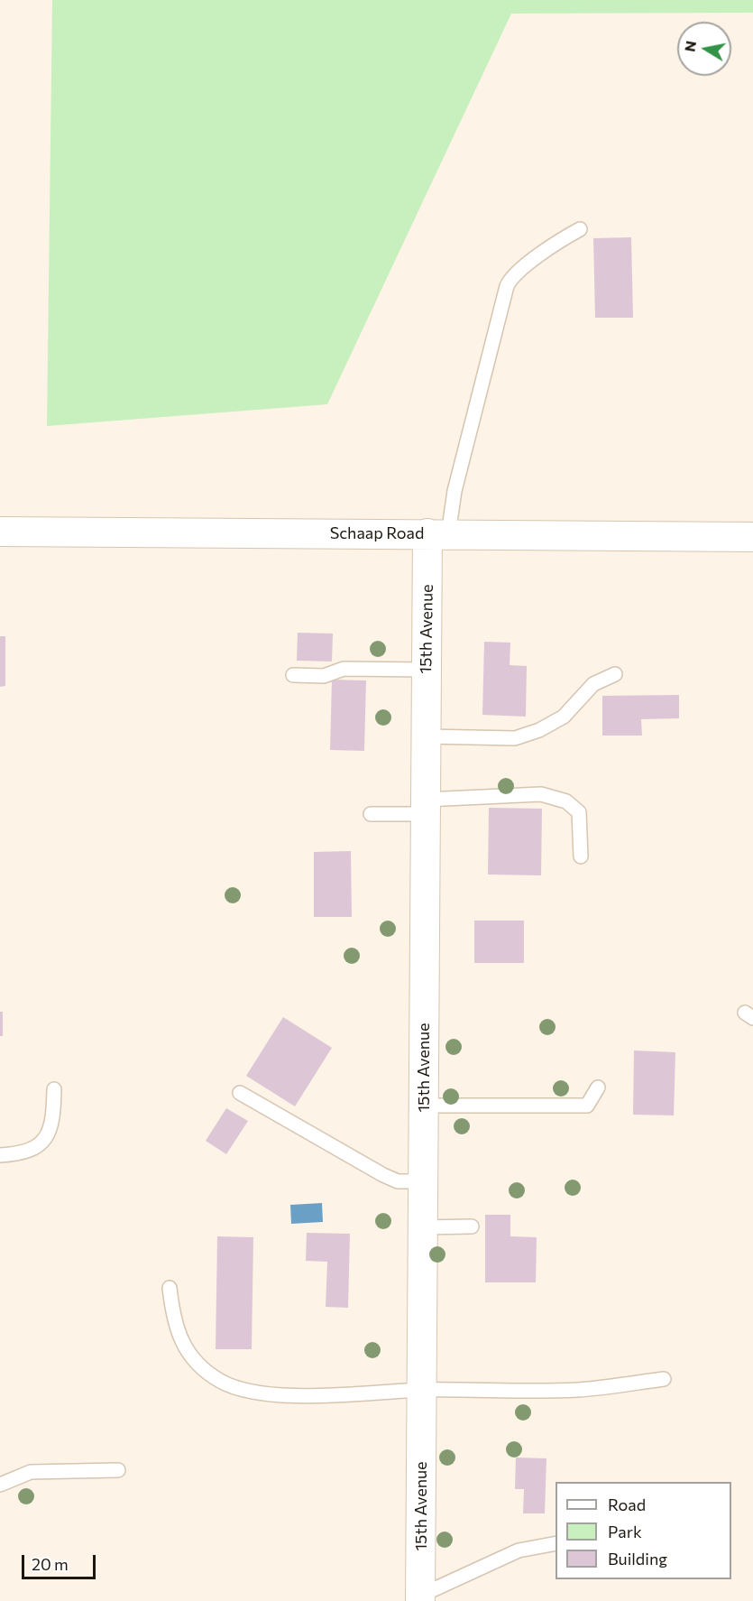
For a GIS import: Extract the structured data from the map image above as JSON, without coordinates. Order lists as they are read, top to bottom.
{
  "streets": {
    "street": ["Schaap Road", "15th Avenue"]
  },
  "crossings": [
    ["Schaap Road", "15th Avenue"]
  ],
  "legend": ["Road", "Park", "Building"],
  "scale_bar": "20 m",
  "north": "left"
}
